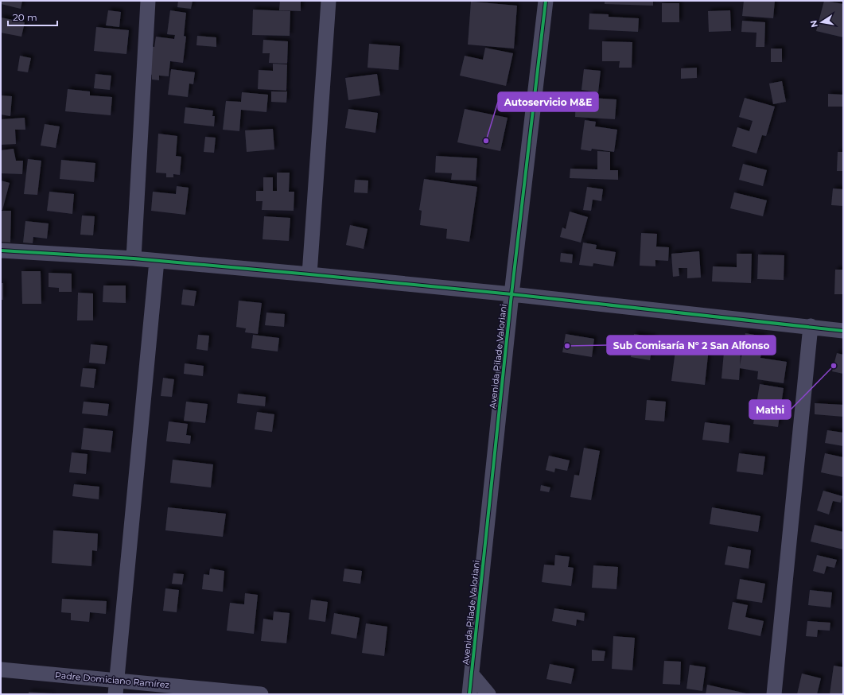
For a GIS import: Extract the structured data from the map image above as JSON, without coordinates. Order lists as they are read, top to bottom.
{
  "streets": {
    "street": ["Avenida Pilade Valoriani", "Padre Domiciano Ramírez"]
  },
  "places": ["Autoservicio M&E", "Sub Comisaría N° 2 San Alfonso", "Mathi"],
  "scale_bar": "20 m",
  "north": "left"
}
